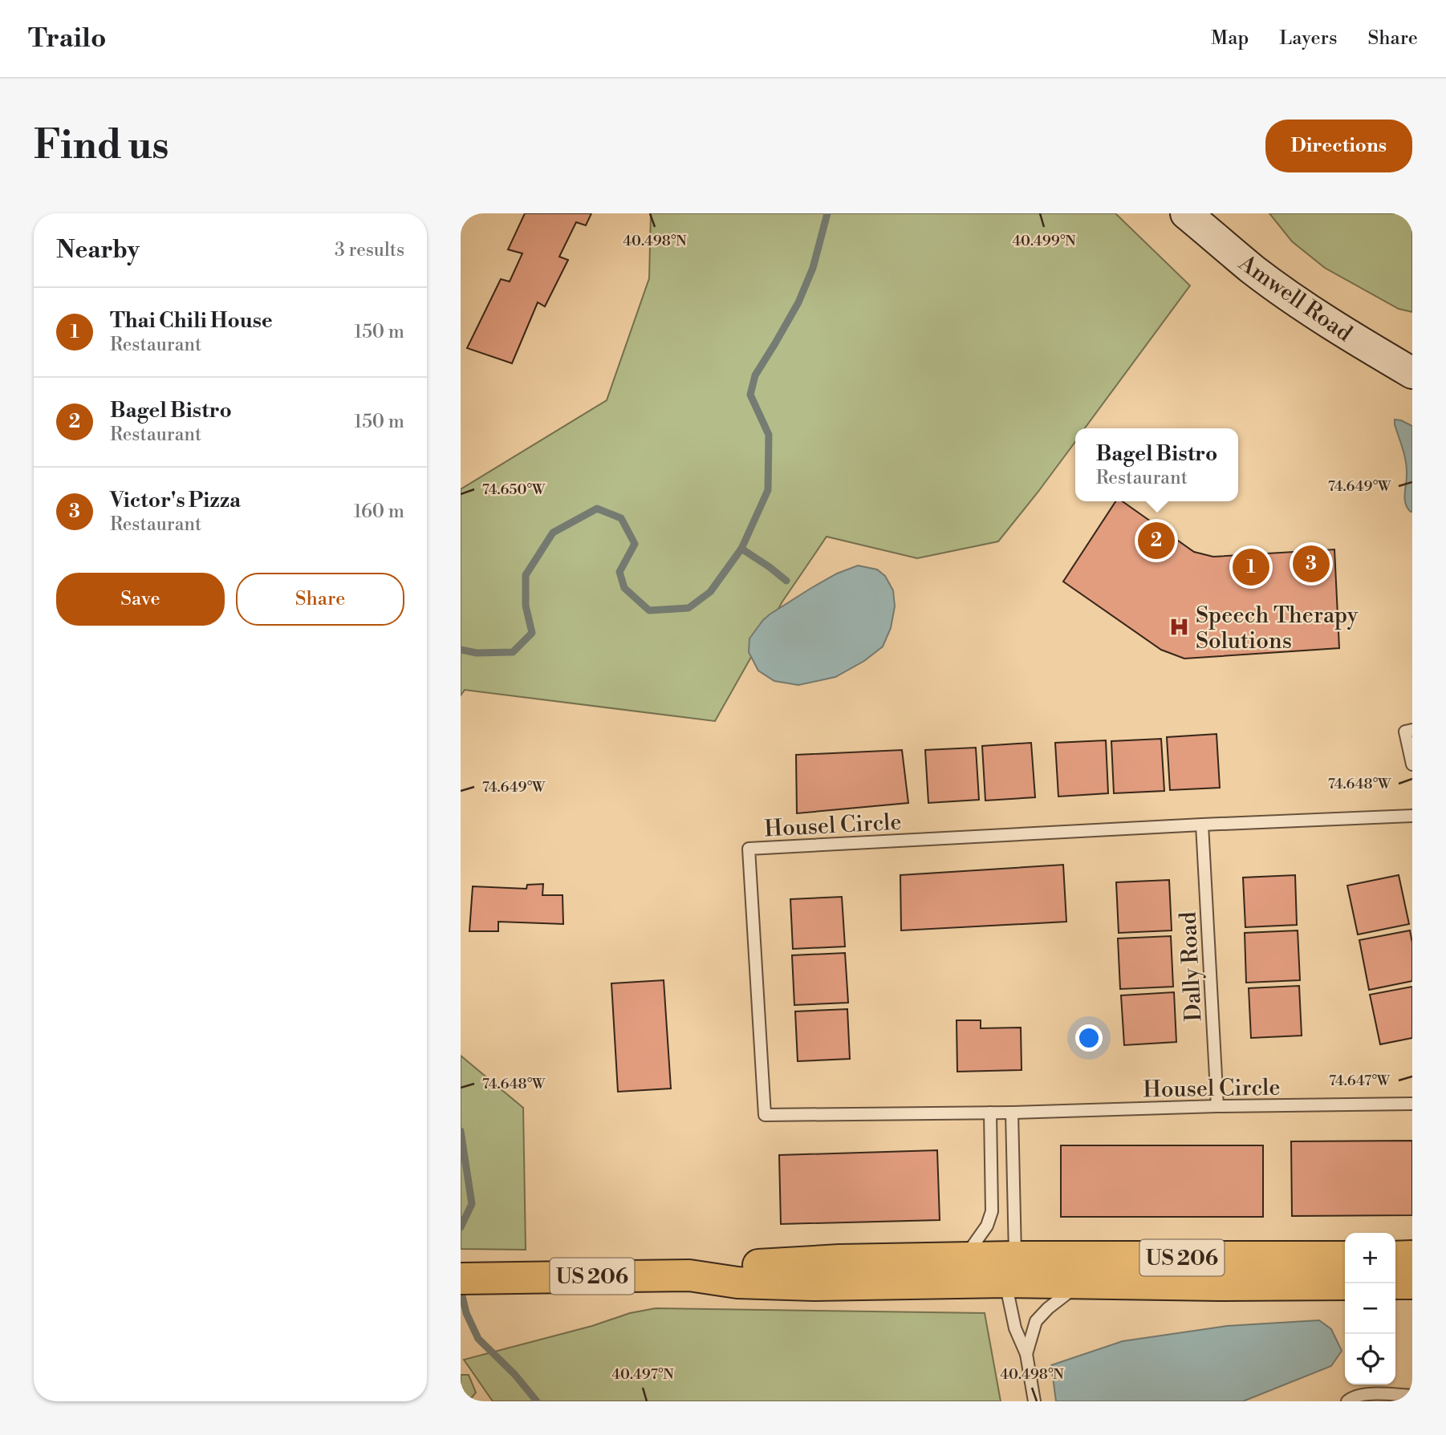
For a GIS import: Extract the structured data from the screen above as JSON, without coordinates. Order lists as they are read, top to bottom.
{
  "streets": {
    "main road": ["Amwell Road", "US 206"],
    "lane": ["Housel Circle", "Dally Road"]
  },
  "crossings": [
    ["Housel Circle", "Dally Road"]
  ],
  "places": {
    "hospital": ["Speech Therapy Solutions"]
  },
  "page": {
    "header": "Trailo",
    "nav": ["Map", "Layers", "Share"],
    "buttons": [
      "Directions",
      ["Save", "Share"]
    ],
    "title": "Find us",
    "heading": ["Nearby", "3 results"],
    "list": [
      {
        "mark": "1",
        "name": "Thai Chili House",
        "note": "Restaurant",
        "value": "150 m"
      },
      {
        "mark": "2",
        "name": "Bagel Bistro",
        "note": "Restaurant",
        "value": "150 m"
      },
      {
        "mark": "3",
        "name": "Victor's Pizza",
        "note": "Restaurant",
        "value": "160 m"
      }
    ],
    "popup": ["Bagel Bistro", "Restaurant"],
    "pins": ["2", "3", "1"],
    "map_buttons": ["+", "−"]
  },
  "coordinates": [
    "40.498°N",
    "40.499°N",
    "74.649°W",
    "74.650°W",
    "74.648°W",
    "74.647°W",
    "40.497°N"
  ]
}
